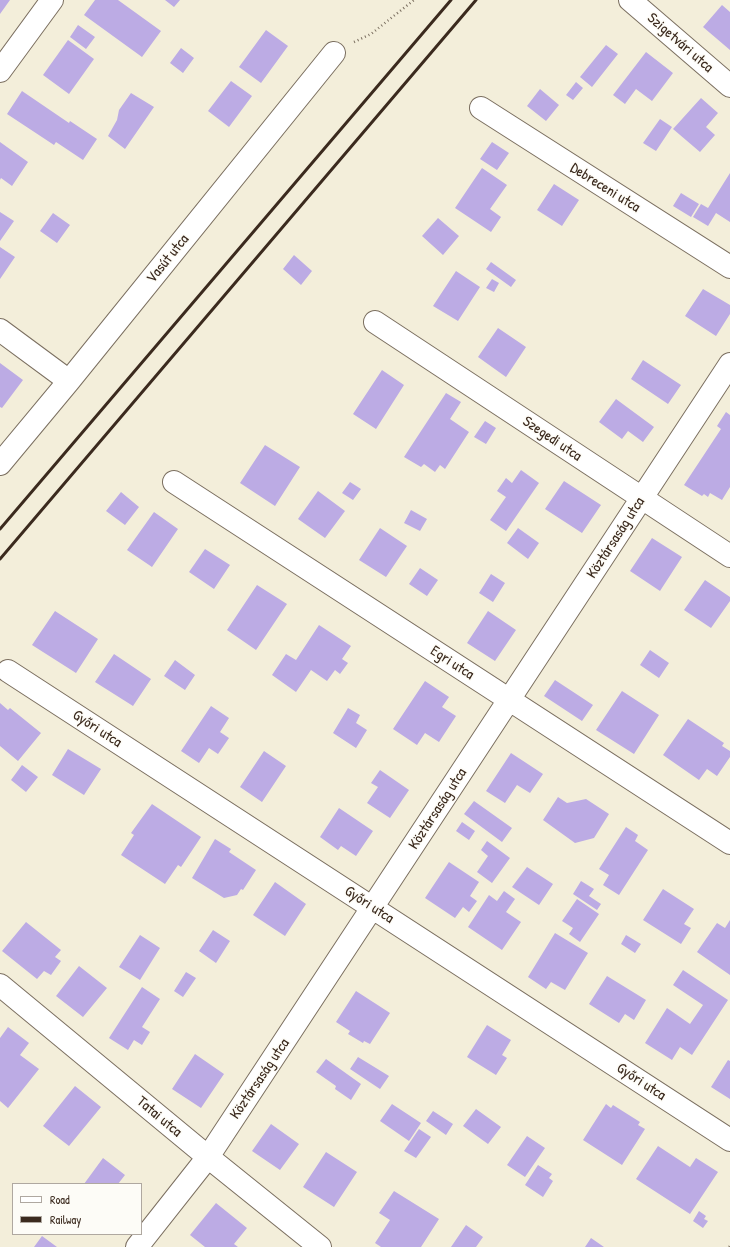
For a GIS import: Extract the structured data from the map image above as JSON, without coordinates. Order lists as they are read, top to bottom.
{
  "streets": {
    "street": [
      "Szigetvári utca",
      "Debreceni utca",
      "Vasút utca",
      "Szegedi utca",
      "Köztársaság utca",
      "Egri utca",
      "Győri utca",
      "Tatai utca"
    ]
  },
  "crossings": [
    ["Szegedi utca", "Köztársaság utca"],
    ["Köztársaság utca", "Egri utca"],
    ["Köztársaság utca", "Győri utca"],
    ["Köztársaság utca", "Tatai utca"]
  ],
  "legend": ["Road", "Railway"]
}
